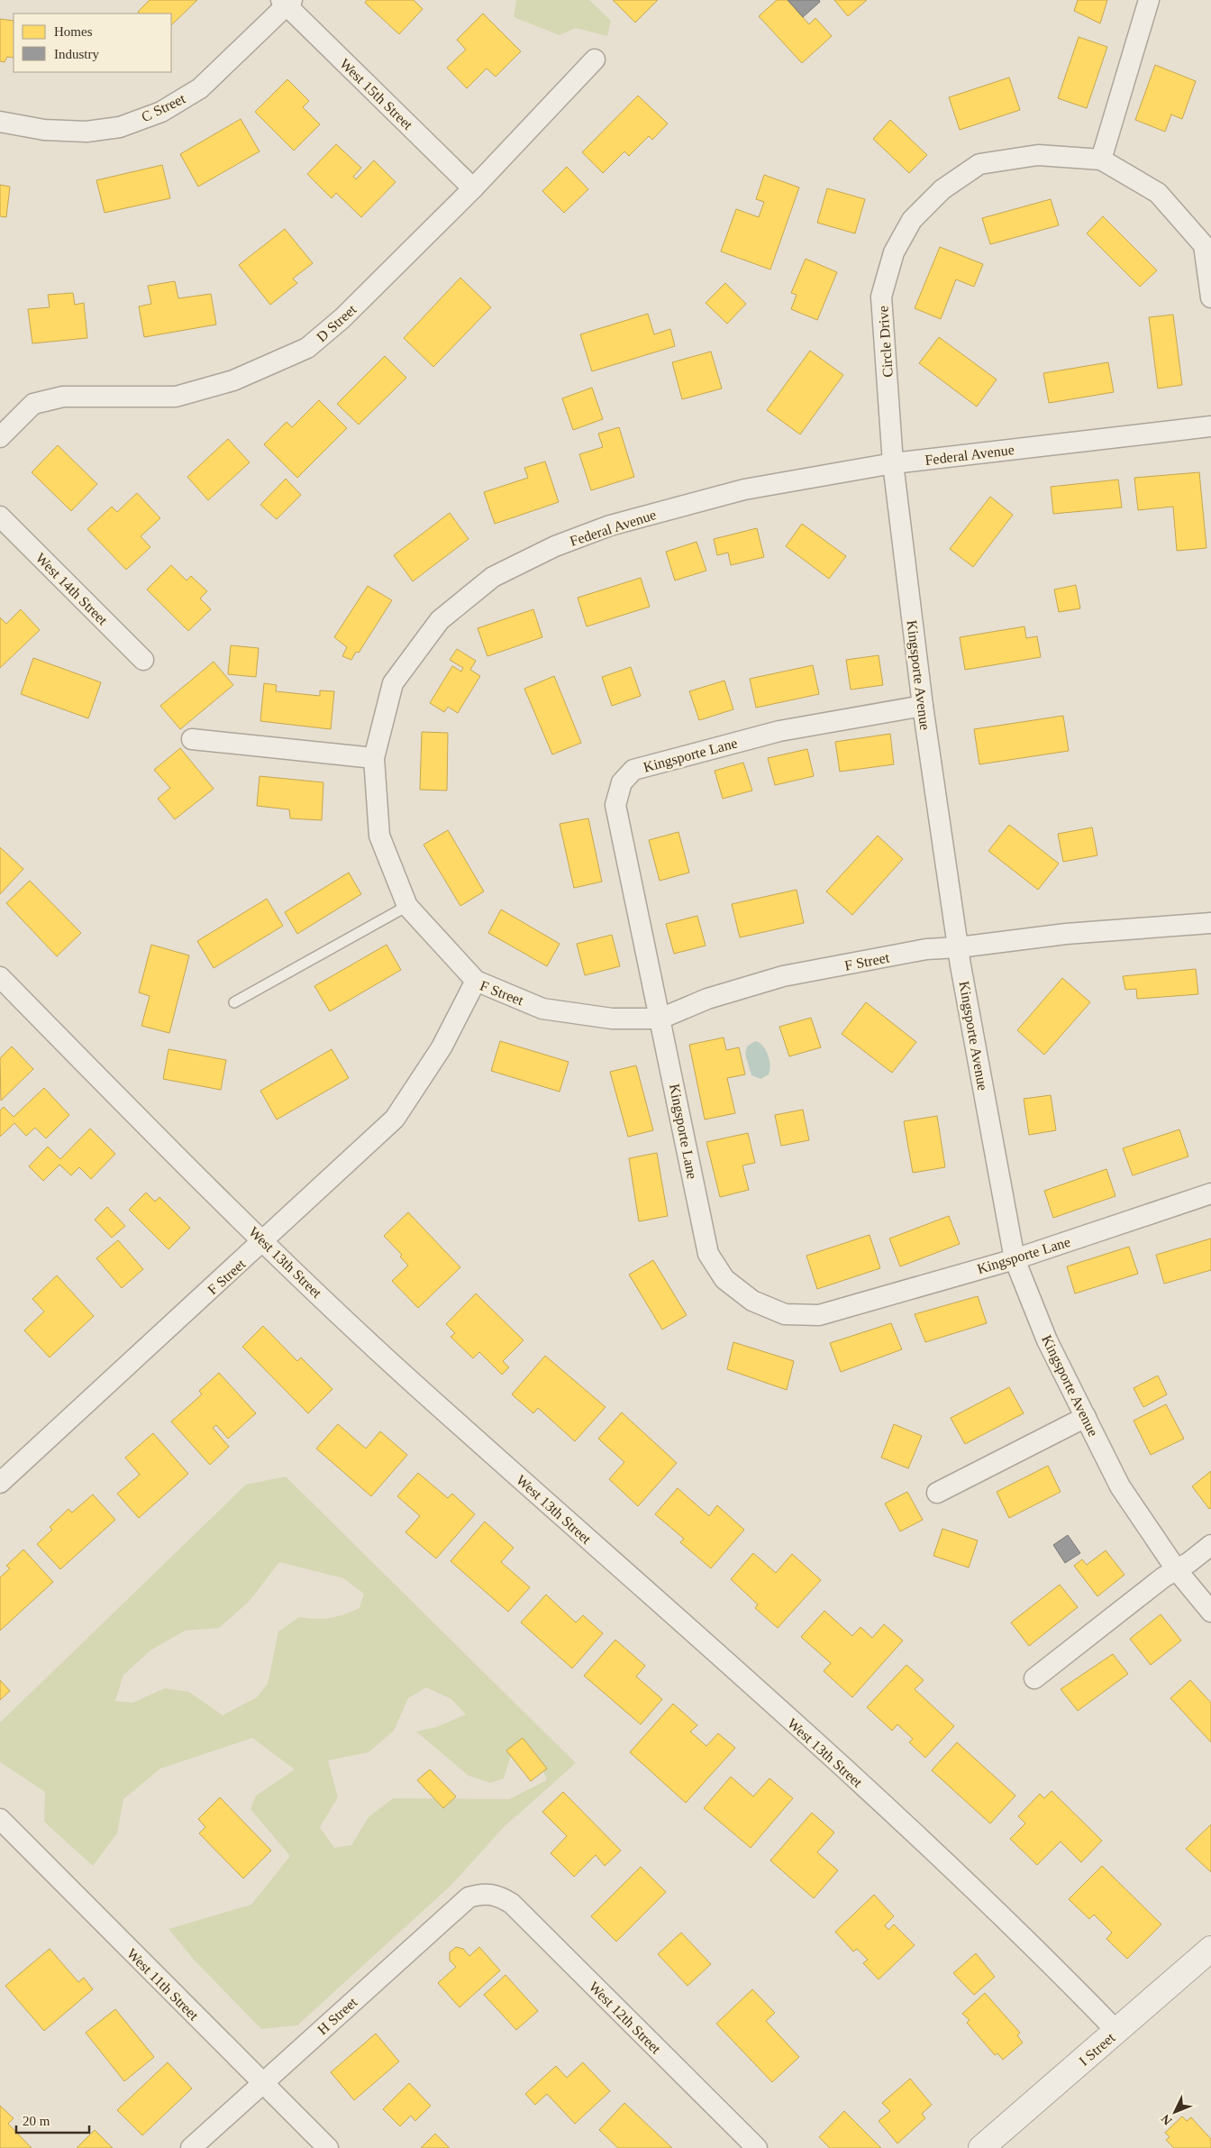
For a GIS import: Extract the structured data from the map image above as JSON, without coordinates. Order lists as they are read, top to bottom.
{
  "streets": {
    "street": [
      "West 15th Street",
      "C Street",
      "D Street",
      "Circle Drive",
      "Federal Avenue",
      "West 14th Street",
      "Kingsporte Avenue",
      "Kingsporte Lane",
      "F Street",
      "West 13th Street",
      "West 11th Street",
      "H Street",
      "West 12th Street",
      "I Street"
    ]
  },
  "crossings": [
    ["West 15th Street", "C Street"],
    ["West 15th Street", "D Street"],
    ["Circle Drive", "Federal Avenue"],
    ["Circle Drive", "Kingsporte Avenue"],
    ["Federal Avenue", "Kingsporte Avenue"],
    ["Federal Avenue", "F Street"],
    ["Kingsporte Avenue", "Kingsporte Lane"],
    ["Kingsporte Avenue", "F Street"],
    ["Kingsporte Lane", "F Street"],
    ["F Street", "West 13th Street"],
    ["West 13th Street", "I Street"],
    ["West 11th Street", "H Street"],
    ["H Street", "West 12th Street"]
  ],
  "legend": ["Homes", "Industry"],
  "scale_bar": "20 m",
  "north": "bottom left"
}
